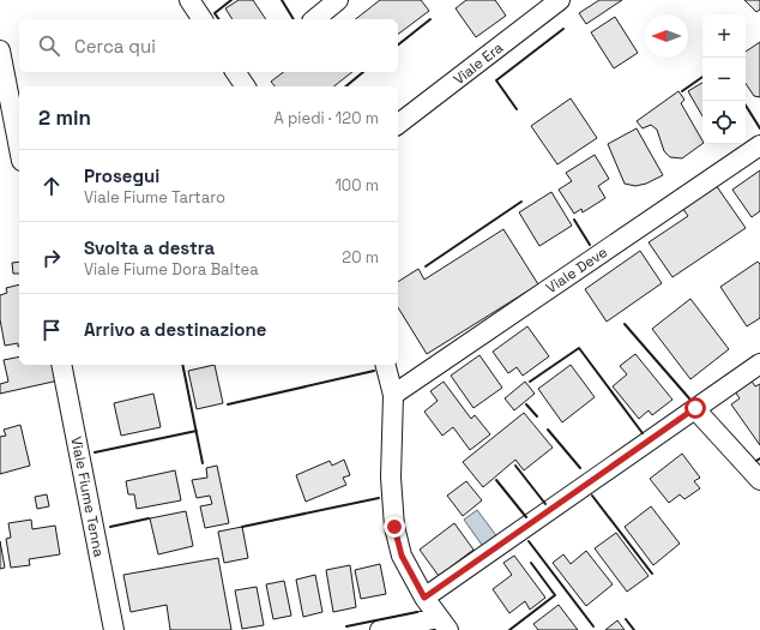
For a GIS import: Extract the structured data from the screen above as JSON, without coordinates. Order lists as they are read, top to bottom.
{
  "streets": {
    "street": ["Viale Era", "Viale Deve", "Viale Fiume Tenna"]
  },
  "north": "left",
  "page": {
    "map_buttons": ["+", "−"],
    "search": "Cerca qui",
    "heading": ["2 min", "A piedi · 120 m"],
    "list": [
      ["Prosegui", "Viale Fiume Tartaro", "100 m"],
      ["Svolta a destra", "Viale Fiume Dora Baltea", "20 m"],
      "Arrivo a destinazione"
    ]
  }
}
